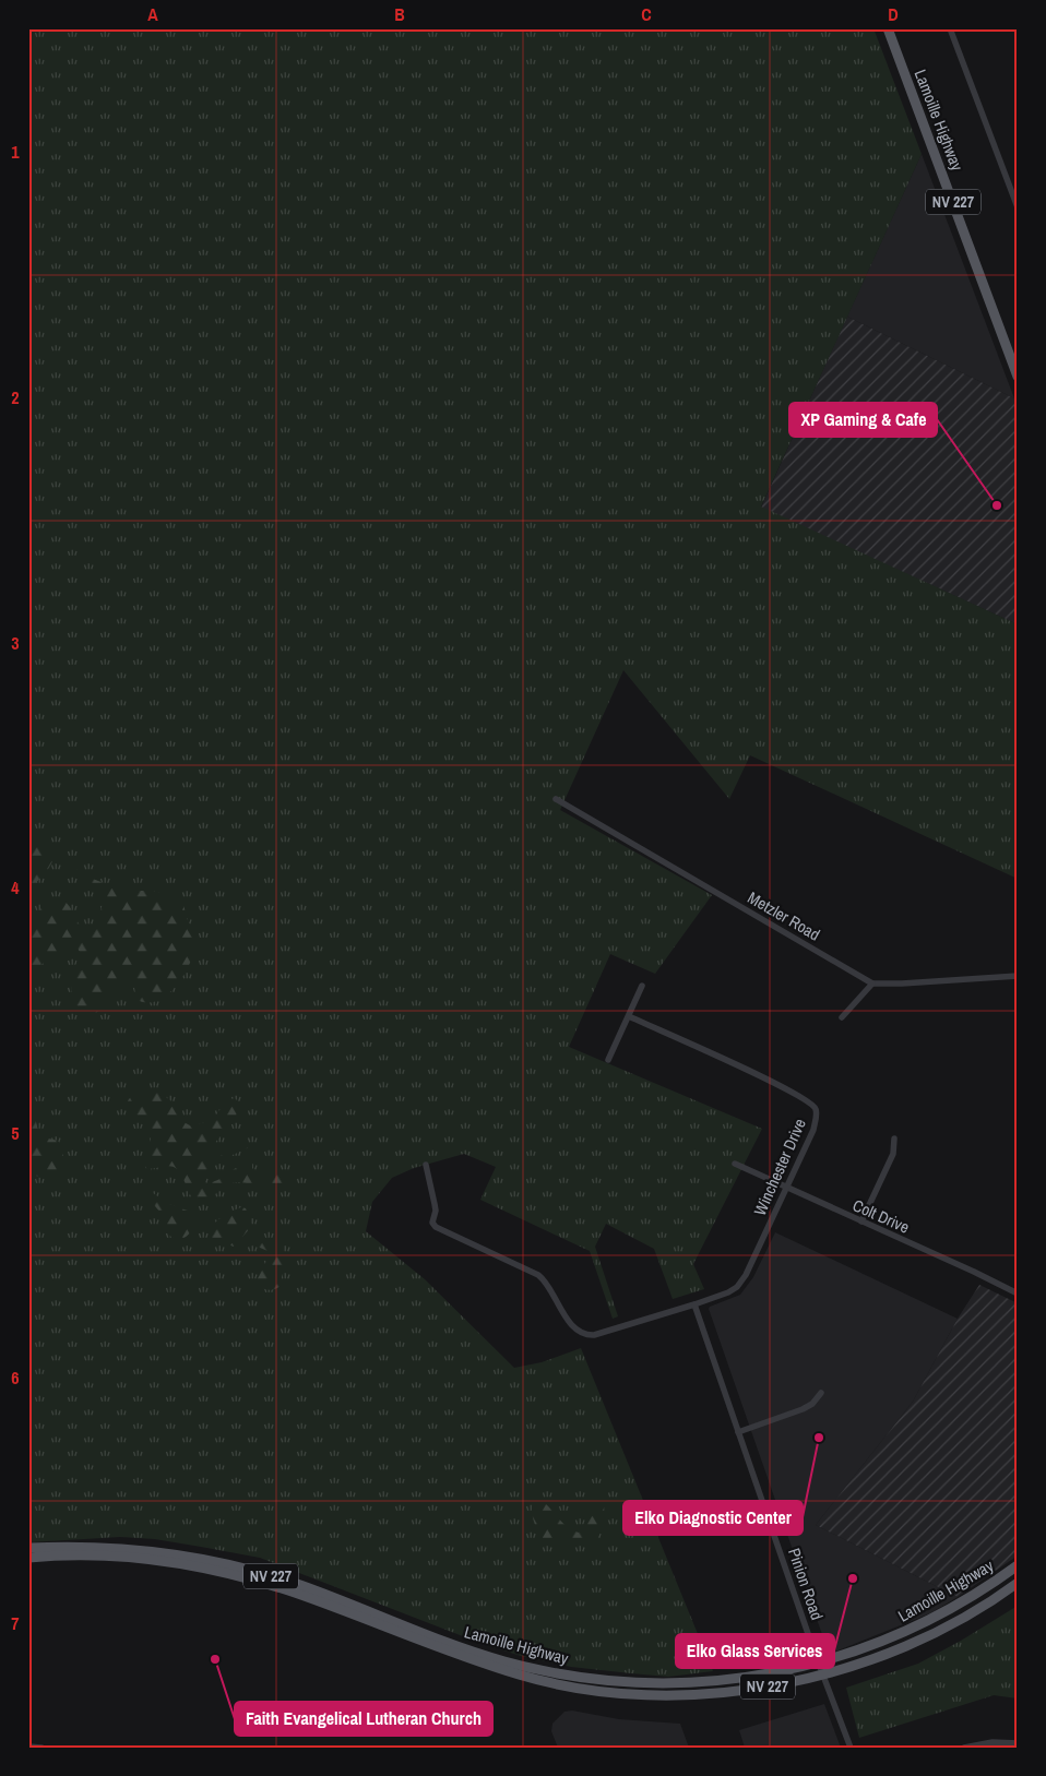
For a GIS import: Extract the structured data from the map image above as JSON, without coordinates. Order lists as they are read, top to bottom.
{
  "streets": {
    "main road": ["Lamoille Highway", "NV 227"],
    "street": [
      "Metzler Road",
      "Winchester Drive",
      "Colt Drive",
      "Pinion Road"
    ]
  },
  "crossings": [
    ["Lamoille Highway", "Pinion Road"],
    ["Winchester Drive", "Colt Drive"],
    ["Winchester Drive", "Pinion Road"]
  ],
  "places": [
    "XP Gaming & Cafe",
    "Elko Diagnostic Center",
    "Elko Glass Services",
    "Faith Evangelical Lutheran Church"
  ],
  "grid": {
    "columns": [
      "A",
      "B",
      "C",
      "D"
    ],
    "rows": [
      "1",
      "2",
      "3",
      "4",
      "5",
      "6",
      "7"
    ]
  }
}
